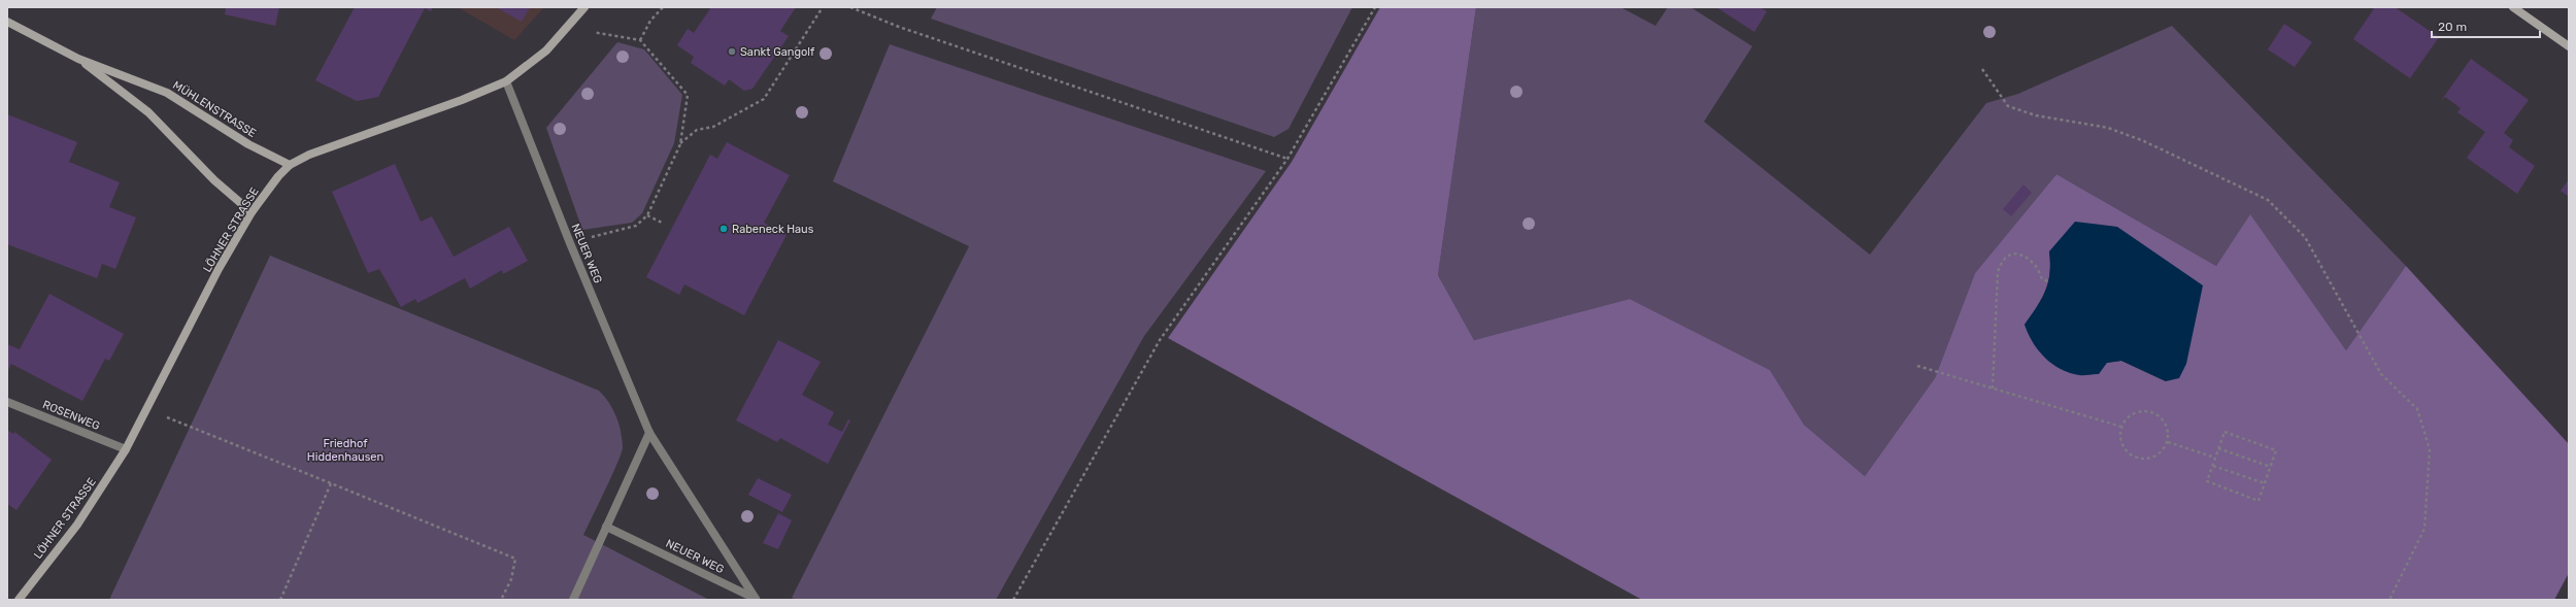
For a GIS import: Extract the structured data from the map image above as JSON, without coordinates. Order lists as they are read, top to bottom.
{
  "streets": {
    "main road": ["MÜHLENSTRASSE", "LÖHNER STRASSE"],
    "street": ["NEUER WEG", "ROSENWEG"]
  },
  "crossings": [
    ["MÜHLENSTRASSE", "LÖHNER STRASSE"],
    ["LÖHNER STRASSE", "NEUER WEG"],
    ["LÖHNER STRASSE", "ROSENWEG"]
  ],
  "parks": ["Friedhof Hiddenhausen"],
  "places": ["Sankt Gangolf", "Rabeneck Haus"],
  "scale_bar": "20 m"
}
